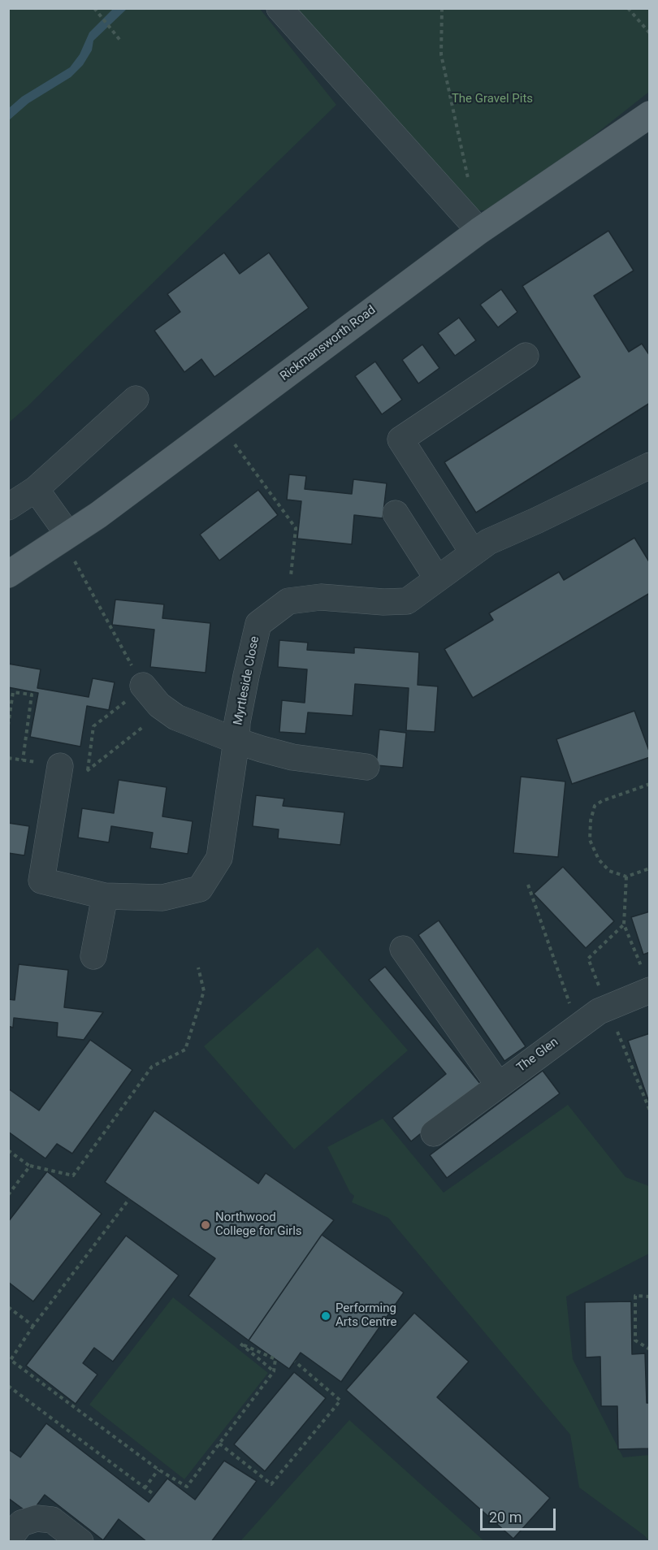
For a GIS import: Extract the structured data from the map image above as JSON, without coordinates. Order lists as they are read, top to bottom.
{
  "streets": {
    "main road": ["Rickmansworth Road"],
    "street": ["Myrtleside Close", "The Glen"]
  },
  "parks": ["The Gravel Pits"],
  "places": ["Northwood College for Girls", "Performing Arts Centre"],
  "scale_bar": "20 m"
}
